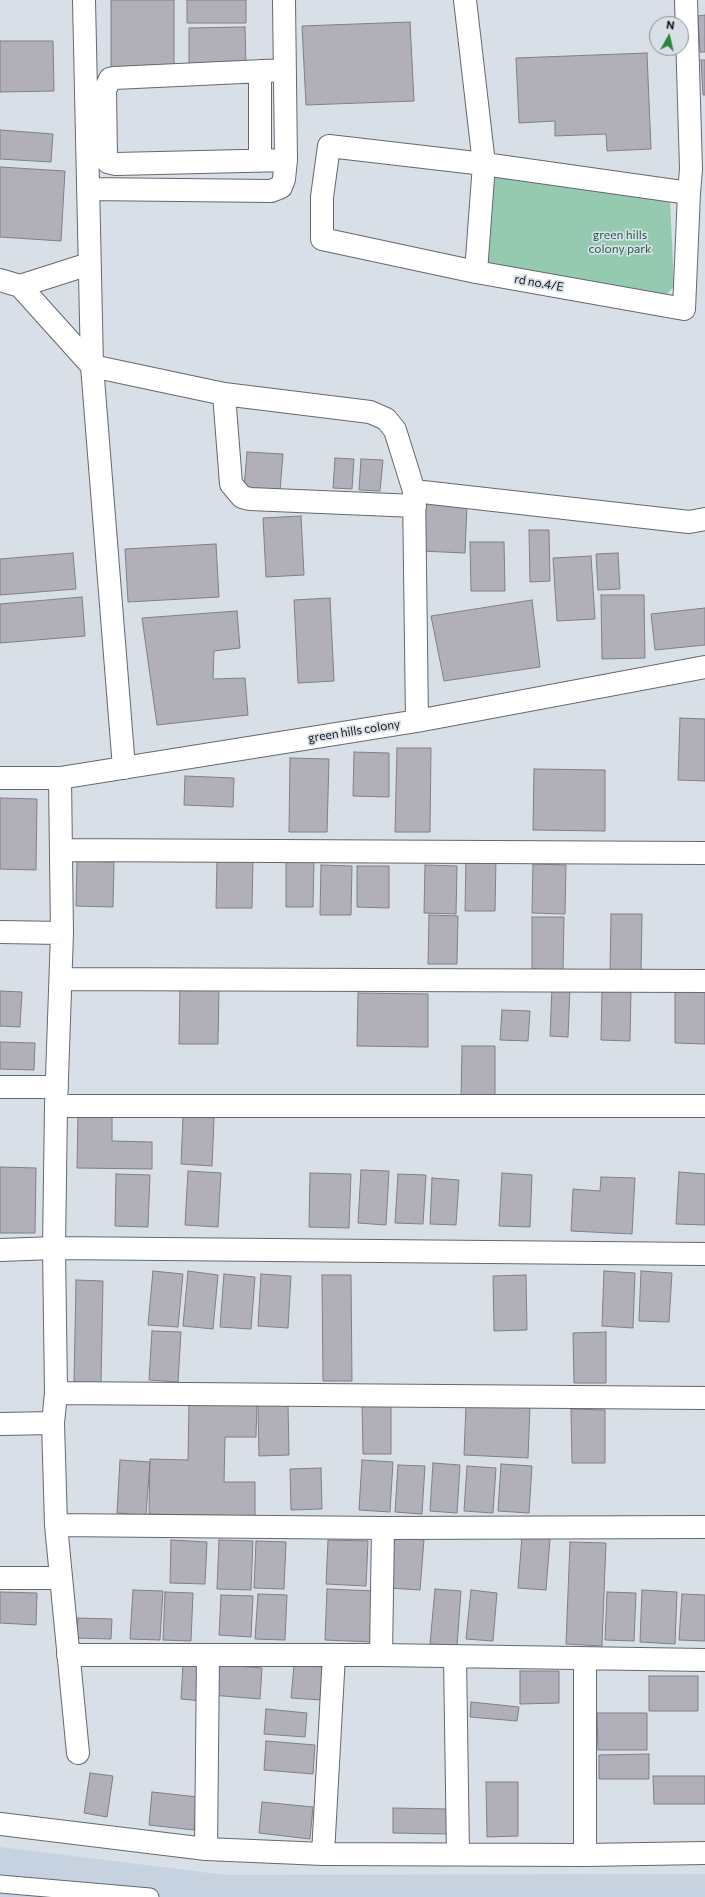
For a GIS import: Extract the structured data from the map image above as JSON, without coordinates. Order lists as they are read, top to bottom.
{
  "streets": {
    "street": ["rd no.4/E", "green hills colony"]
  },
  "parks": ["green hills colony park"],
  "north": "top"
}
